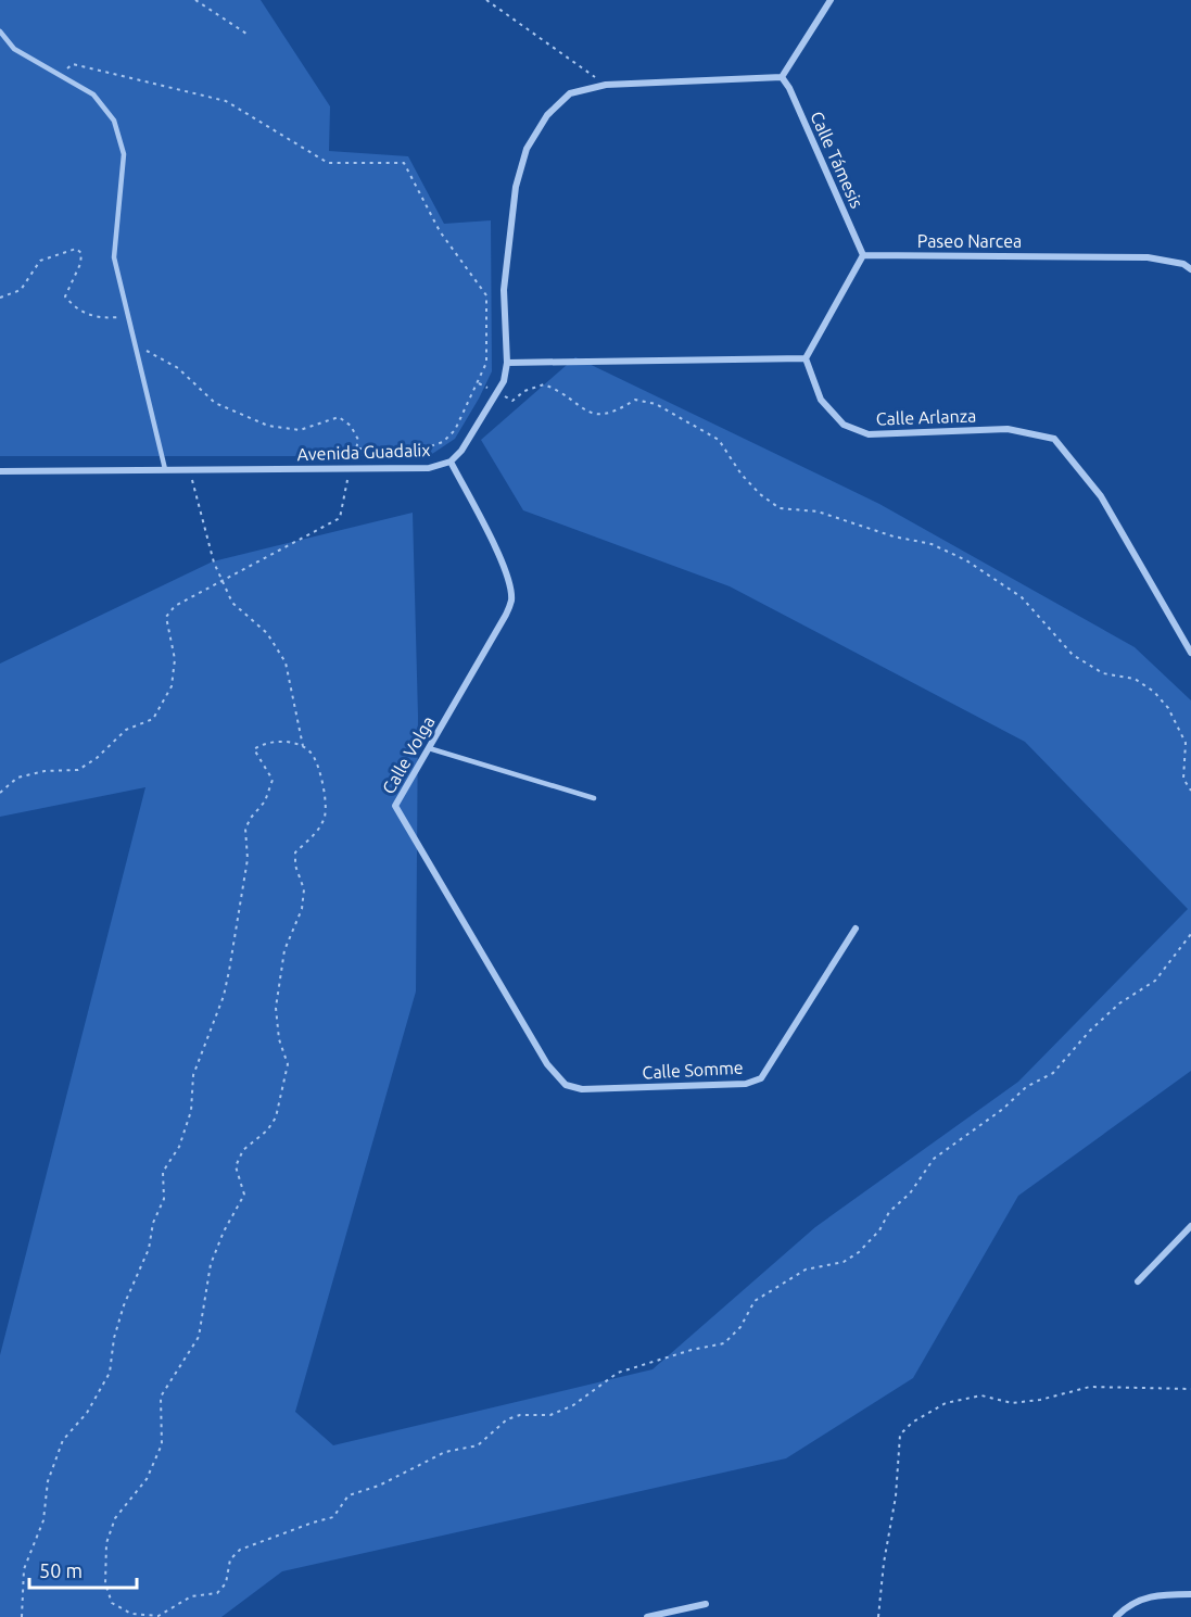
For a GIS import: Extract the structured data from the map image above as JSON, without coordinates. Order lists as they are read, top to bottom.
{
  "streets": {
    "street": [
      "Calle Támesis",
      "Paseo Narcea",
      "Calle Arlanza",
      "Avenida Guadalix",
      "Calle Volga",
      "Calle Somme"
    ]
  },
  "crossings": [
    ["Calle Támesis", "Paseo Narcea"],
    ["Calle Támesis", "Avenida Guadalix"],
    ["Avenida Guadalix", "Calle Volga"],
    ["Calle Volga", "Calle Somme"]
  ],
  "scale_bar": "50 m"
}
